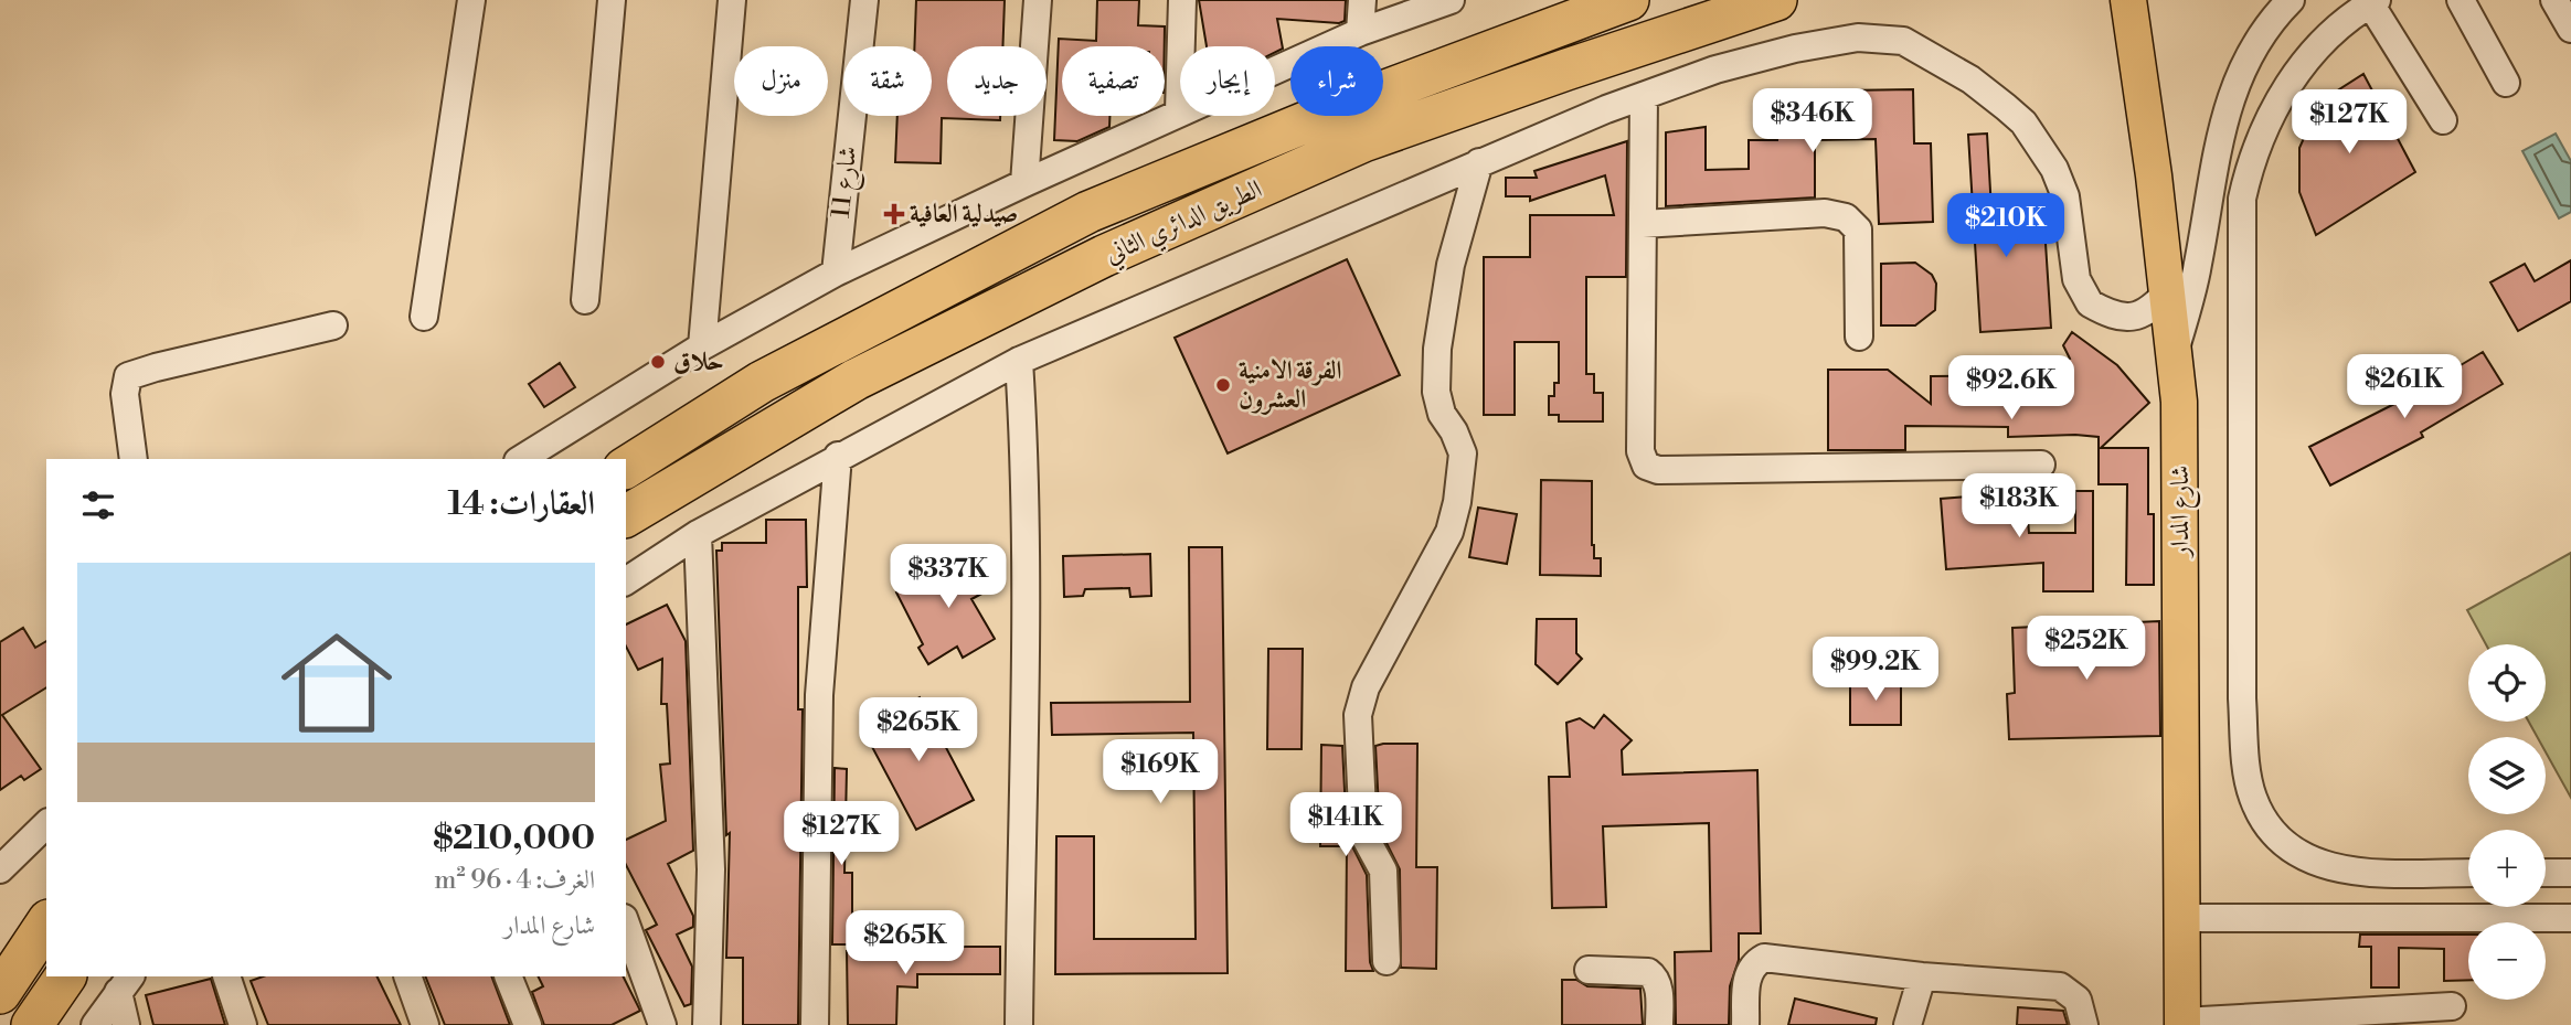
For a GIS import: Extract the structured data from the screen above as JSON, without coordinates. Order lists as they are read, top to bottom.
{
  "streets": {
    "highway": ["الطريق الدائري الثاني"],
    "main road": ["شارع المدار"],
    "street": ["شارع 11"]
  },
  "places": {
    "health": ["صيدلية العافية"],
    "other": ["حلاق", "الفرقة الامنية العشرون"]
  },
  "page": {
    "chip": [
      "شراء",
      "إيجار",
      "تصفية",
      "جديد",
      "شقة",
      "منزل"
    ],
    "price": [
      "$346K",
      "$127K",
      "$210K",
      "$261K",
      "$92.6K",
      "$183K",
      "$337K",
      "$252K",
      "$99.2K",
      "$265K",
      "$169K",
      "$141K",
      "$127K",
      "$265K"
    ],
    "heading": "العقارات: 14",
    "list": [
      {
        "name": "$210,000",
        "note": "الغرف: 4 · 96 m² · شارع المدار"
      }
    ],
    "map_buttons": ["+", "−"]
  }
}
